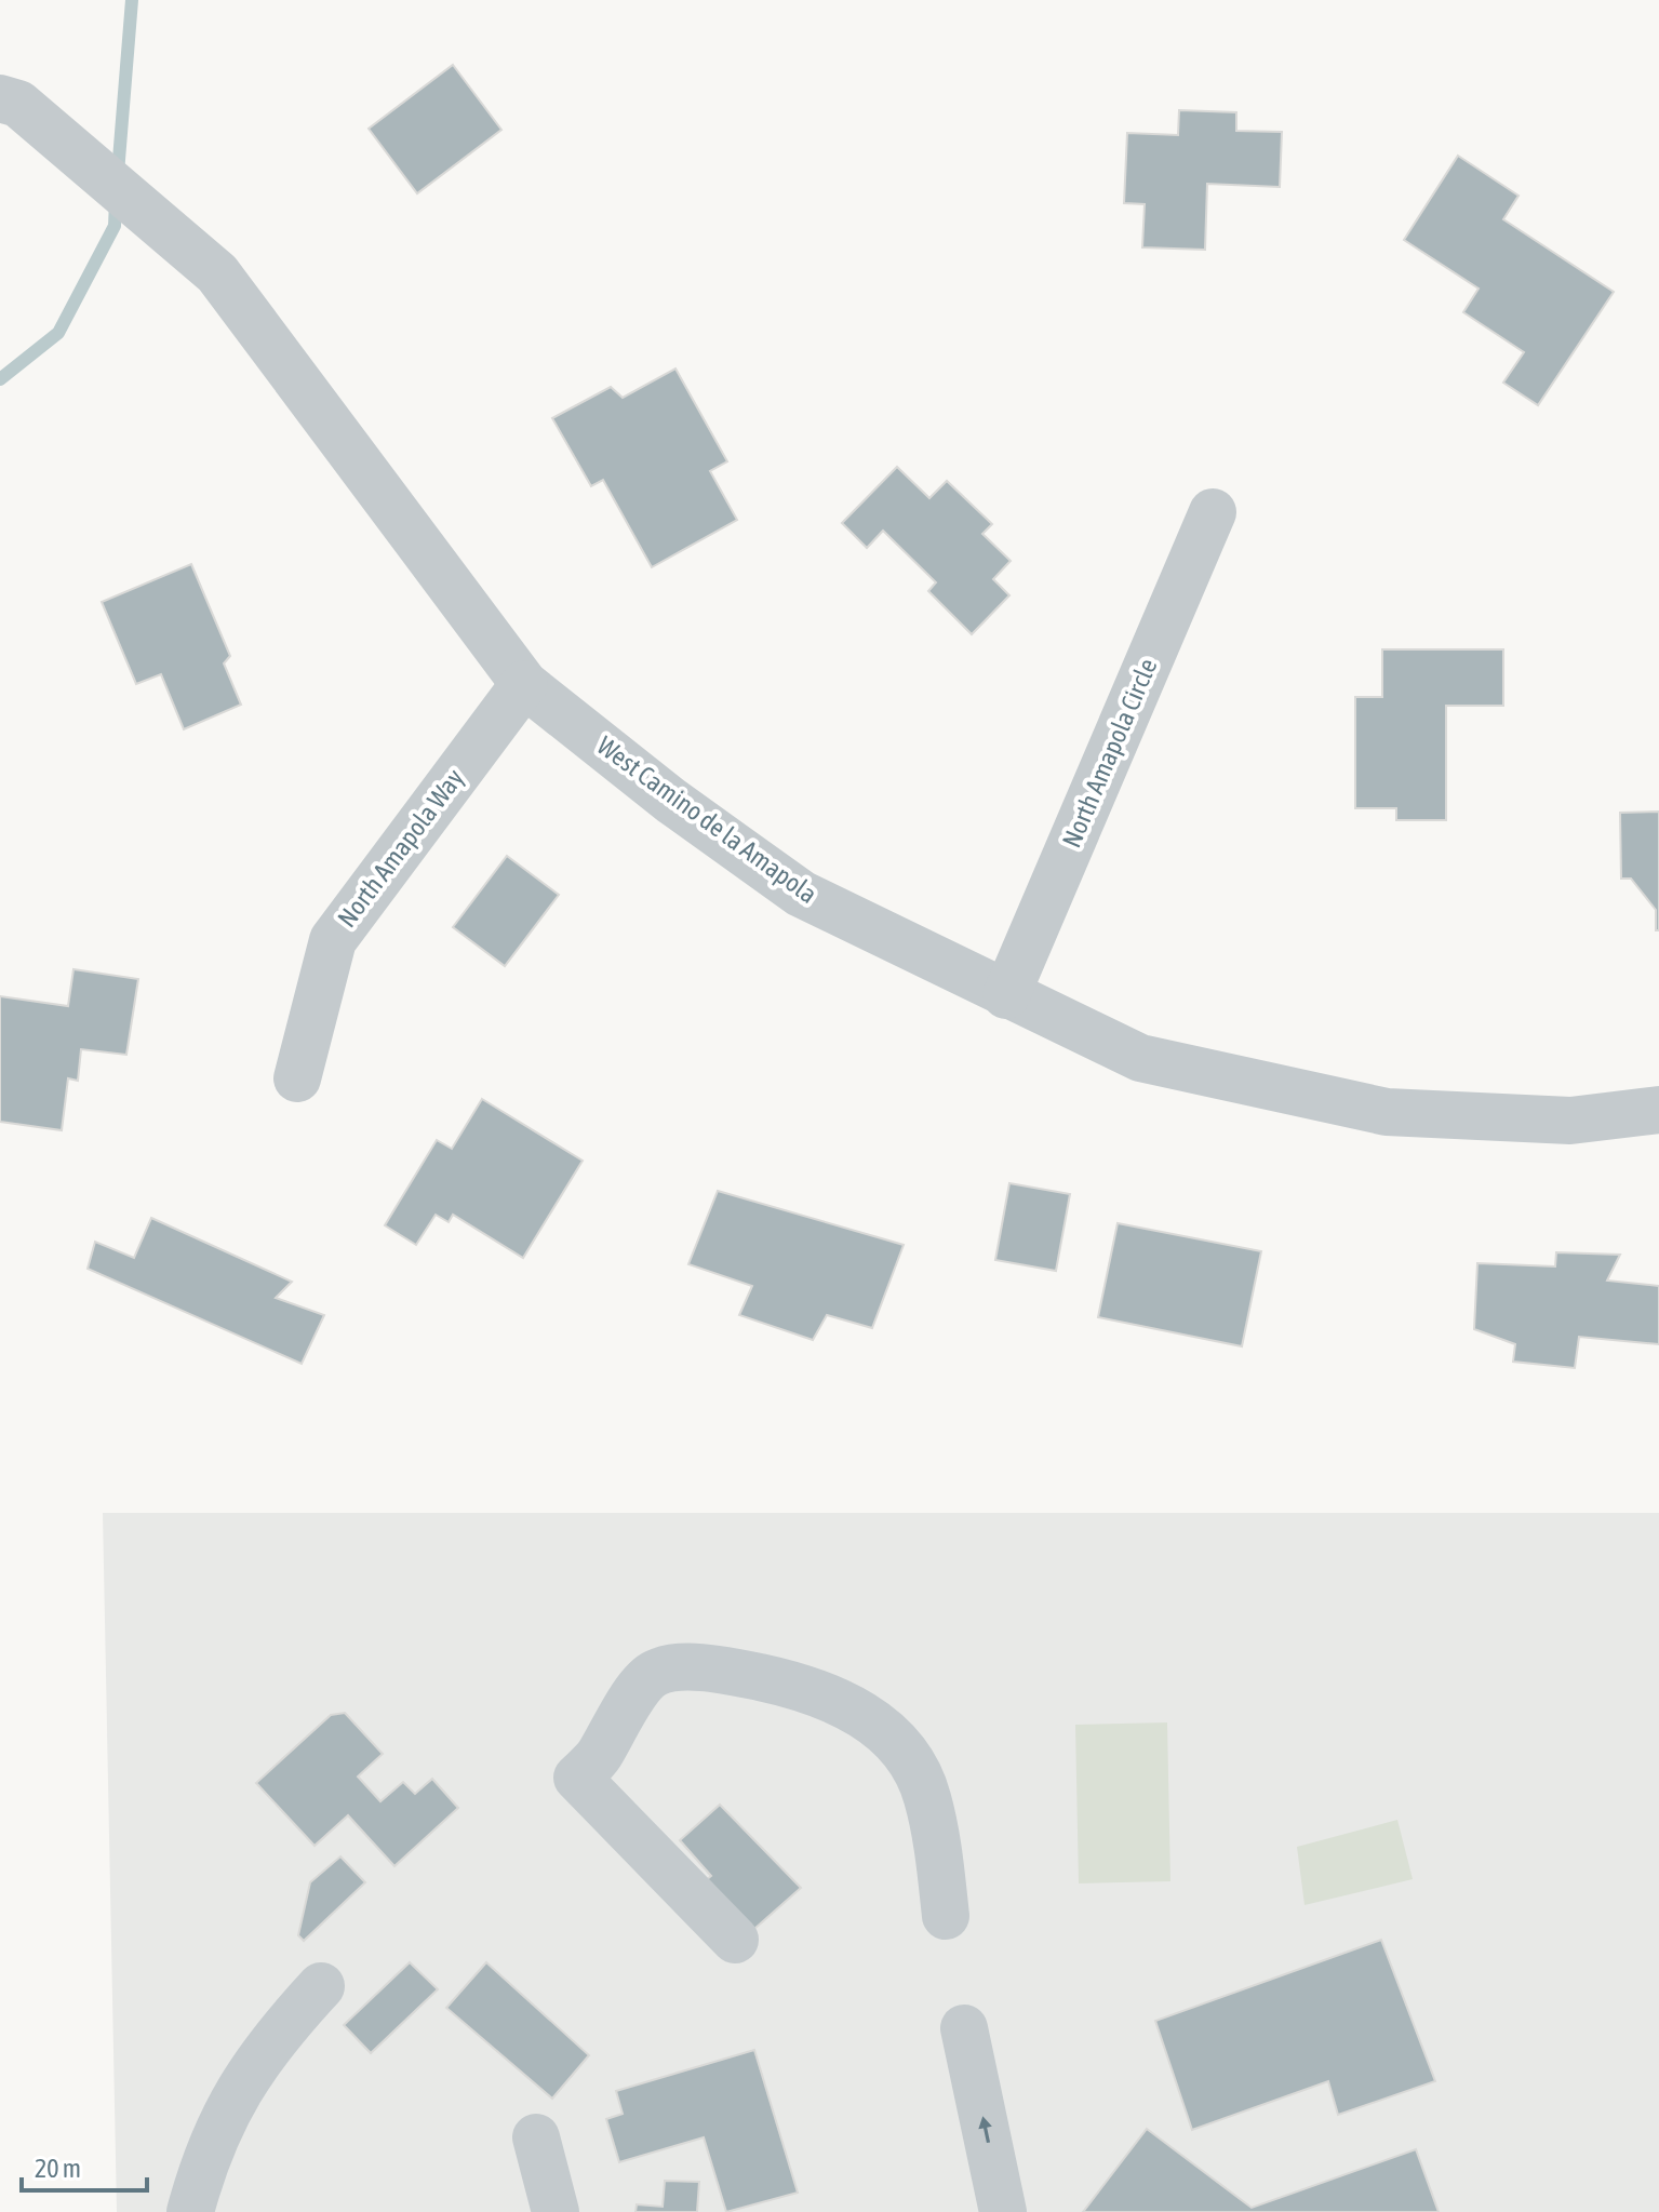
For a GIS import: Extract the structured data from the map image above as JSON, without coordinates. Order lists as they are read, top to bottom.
{
  "streets": {
    "street": ["North Amapola Circle", "West Camino de la Amapola", "North Amapola Way"]
  },
  "crossings": [
    ["North Amapola Circle", "West Camino de la Amapola"],
    ["West Camino de la Amapola", "North Amapola Way"]
  ],
  "scale_bar": "20 m"
}
